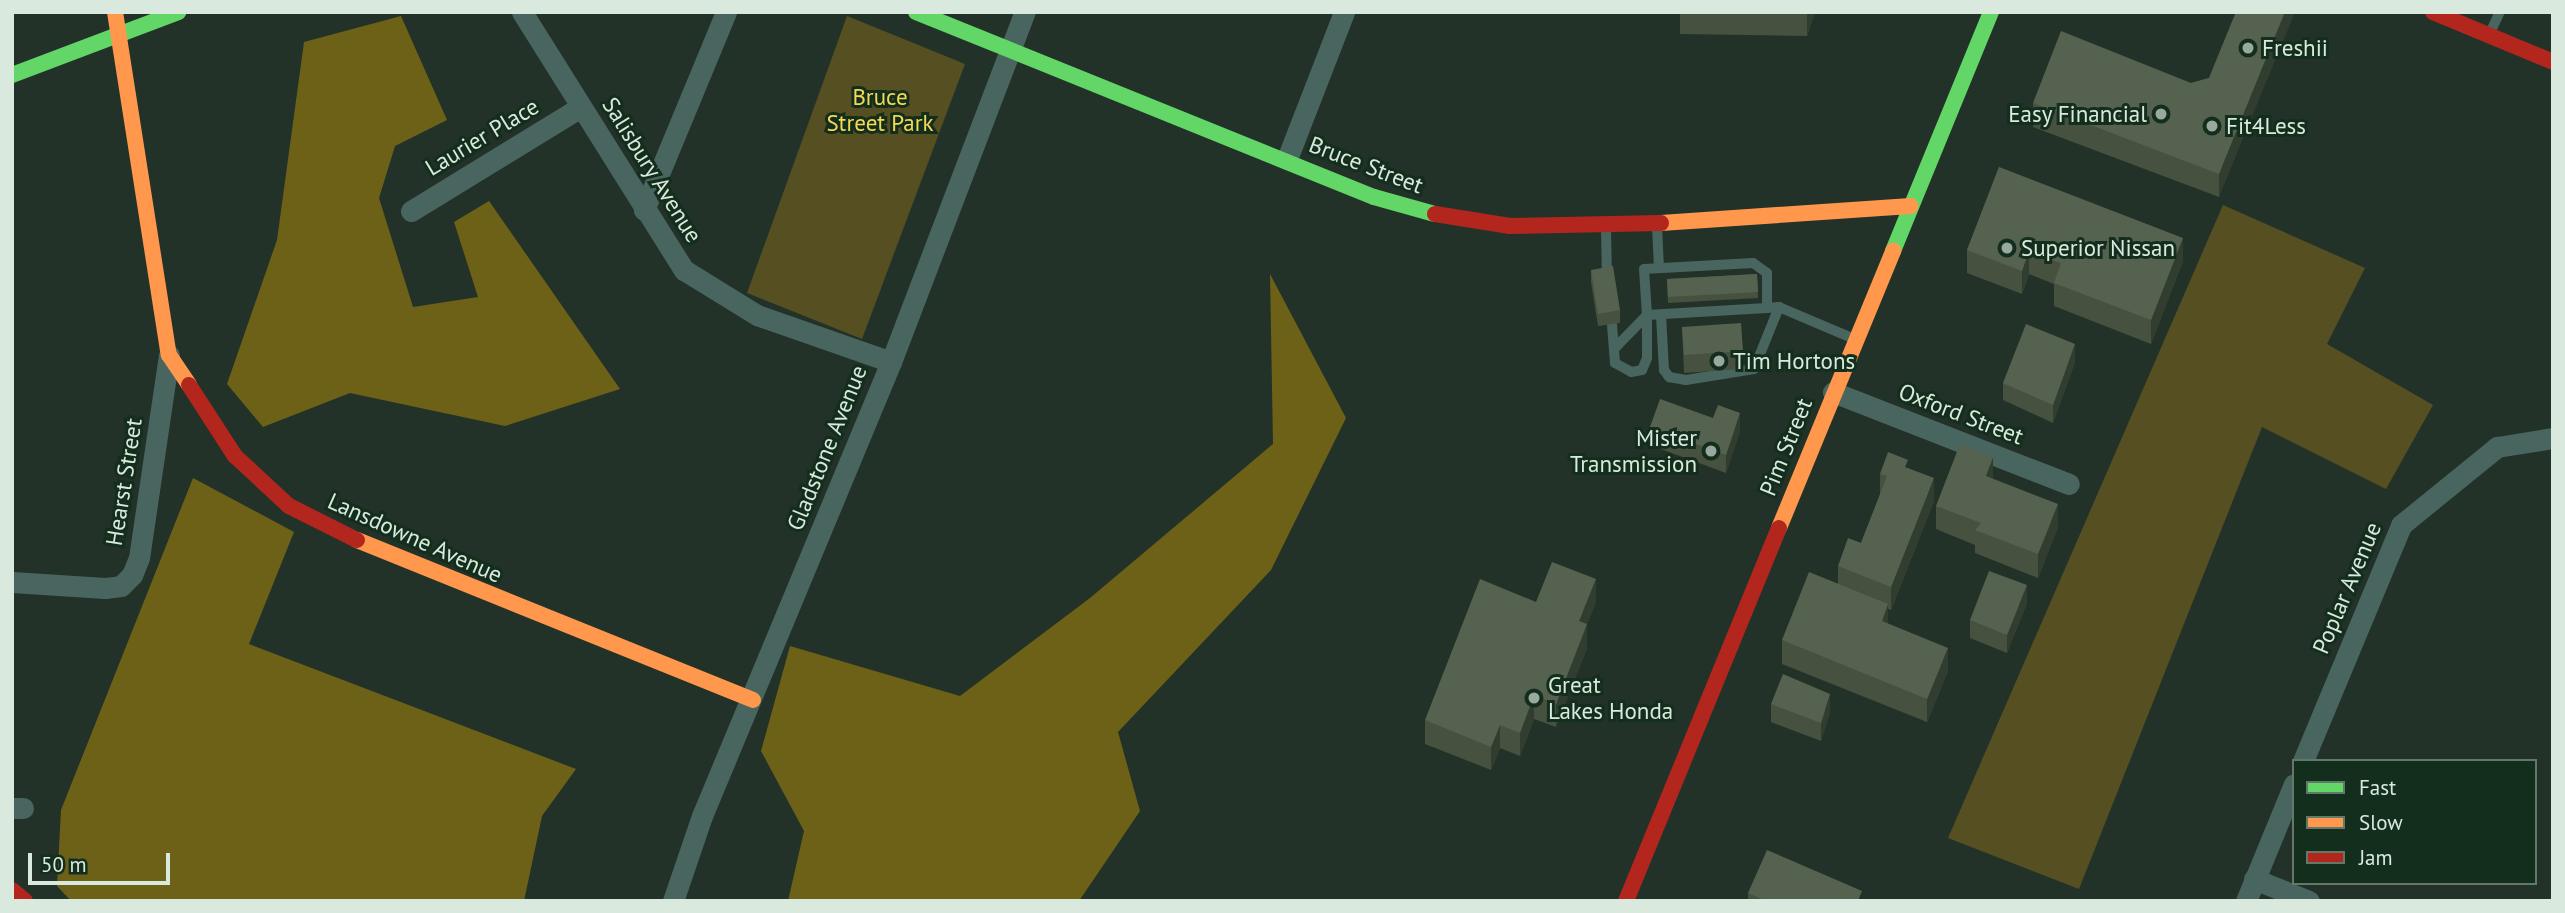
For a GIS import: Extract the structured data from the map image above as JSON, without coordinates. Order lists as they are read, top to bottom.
{
  "streets": {
    "main road": ["Bruce Street", "Pim Street", "Lansdowne Avenue"],
    "street": [
      "Laurier Place",
      "Salisbury Avenue",
      "Oxford Street",
      "Gladstone Avenue",
      "Hearst Street",
      "Poplar Avenue"
    ]
  },
  "crossings": [
    ["Laurier Place", "Salisbury Avenue"],
    ["Bruce Street", "Pim Street"],
    ["Bruce Street", "Gladstone Avenue"],
    ["Salisbury Avenue", "Gladstone Avenue"],
    ["Oxford Street", "Pim Street"],
    ["Gladstone Avenue", "Lansdowne Avenue"],
    ["Hearst Street", "Lansdowne Avenue"]
  ],
  "parks": ["Bruce Street Park"],
  "places": [
    "Freshii",
    "Easy Financial",
    "Fit4Less",
    "Superior Nissan",
    "Tim Hortons",
    "Mister Transmission",
    "Great Lakes Honda"
  ],
  "legend": ["Fast", "Slow", "Jam"],
  "scale_bar": "50 m"
}
